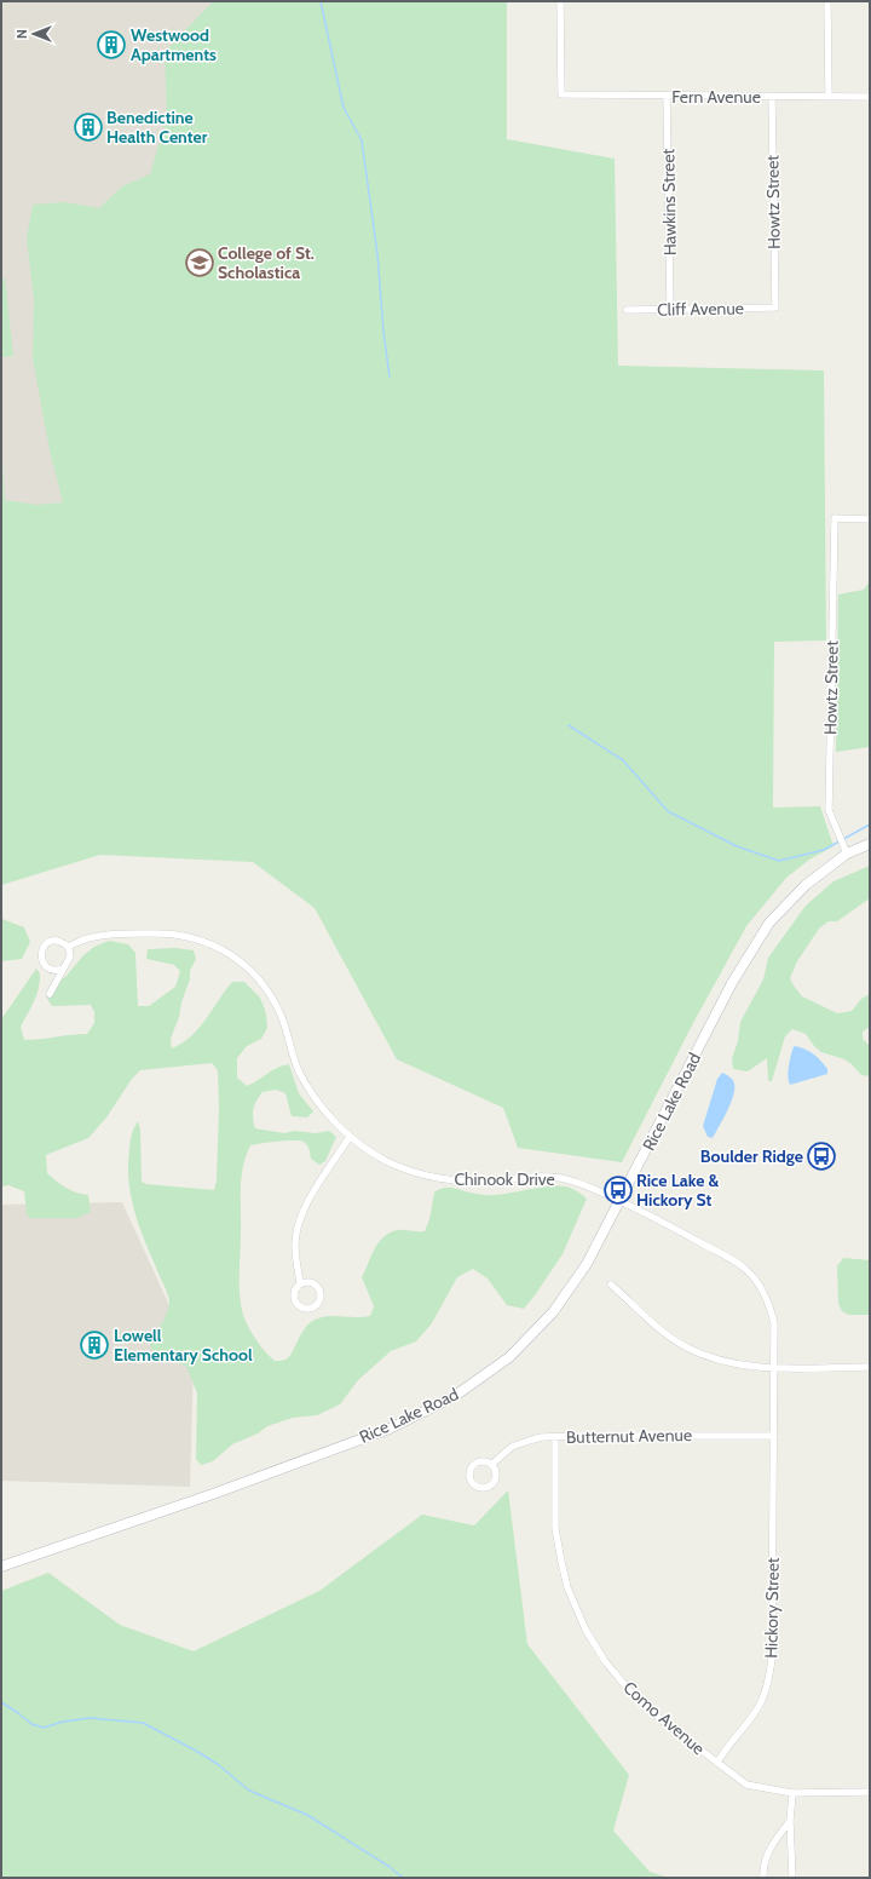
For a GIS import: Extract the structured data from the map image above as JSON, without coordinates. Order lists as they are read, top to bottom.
{
  "streets": {
    "main road": ["Rice Lake Road"],
    "street": [
      "Fern Avenue",
      "Hawkins Street",
      "Howtz Street",
      "Cliff Avenue",
      "Chinook Drive",
      "Butternut Avenue",
      "Hickory Street",
      "Como Avenue"
    ]
  },
  "crossings": [
    ["Fern Avenue", "Hawkins Street"],
    ["Fern Avenue", "Howtz Street"],
    ["Hawkins Street", "Cliff Avenue"],
    ["Howtz Street", "Cliff Avenue"],
    ["Howtz Street", "Rice Lake Road"],
    ["Rice Lake Road", "Chinook Drive"],
    ["Butternut Avenue", "Hickory Street"],
    ["Butternut Avenue", "Como Avenue"],
    ["Hickory Street", "Como Avenue"]
  ],
  "places": {
    "building": ["Westwood Apartments", "Benedictine Health Center", "Lowell Elementary School"],
    "school or university": ["College of St. Scholastica"],
    "bus stop": ["Boulder Ridge", "Rice Lake & Hickory St"]
  },
  "north": "left"
}
